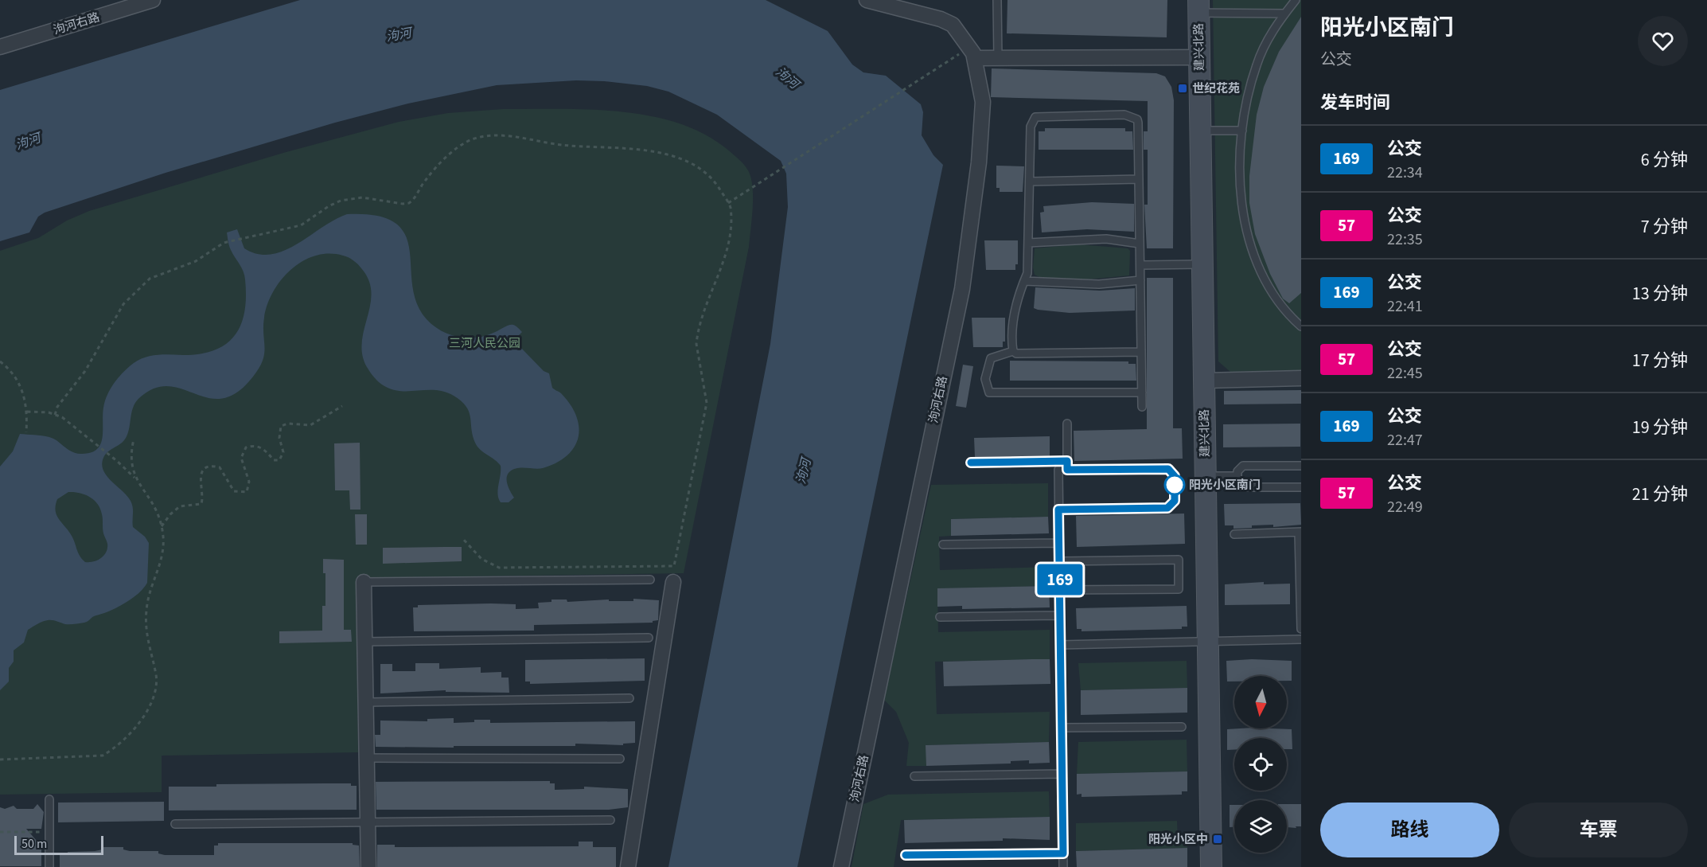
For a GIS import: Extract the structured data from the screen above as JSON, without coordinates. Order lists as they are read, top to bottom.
{
  "streets": {
    "street": ["泃河右路", "建兴北路"]
  },
  "water": ["泃河"],
  "parks": ["三河人民公园"],
  "places": {
    "transit": ["世纪花苑", "阳光小区中"],
    "other": ["阳光小区南门"]
  },
  "lines": ["bus line 169"],
  "scale_bar": "50 m",
  "north": "bottom",
  "page": {
    "on_map": "169",
    "heading": [
      ["阳光小区南门", "公交"],
      "发车时间"
    ],
    "list": [
      {
        "mark": "169",
        "name": "公交",
        "note": "22:34",
        "value": "6 分钟"
      },
      {
        "mark": "57",
        "name": "公交",
        "note": "22:35",
        "value": "7 分钟"
      },
      {
        "mark": "169",
        "name": "公交",
        "note": "22:41",
        "value": "13 分钟"
      },
      {
        "mark": "57",
        "name": "公交",
        "note": "22:45",
        "value": "17 分钟"
      },
      {
        "mark": "169",
        "name": "公交",
        "note": "22:47",
        "value": "19 分钟"
      },
      {
        "mark": "57",
        "name": "公交",
        "note": "22:49",
        "value": "21 分钟"
      }
    ],
    "buttons": ["路线", "车票"],
    "scale": "50 m"
  }
}
